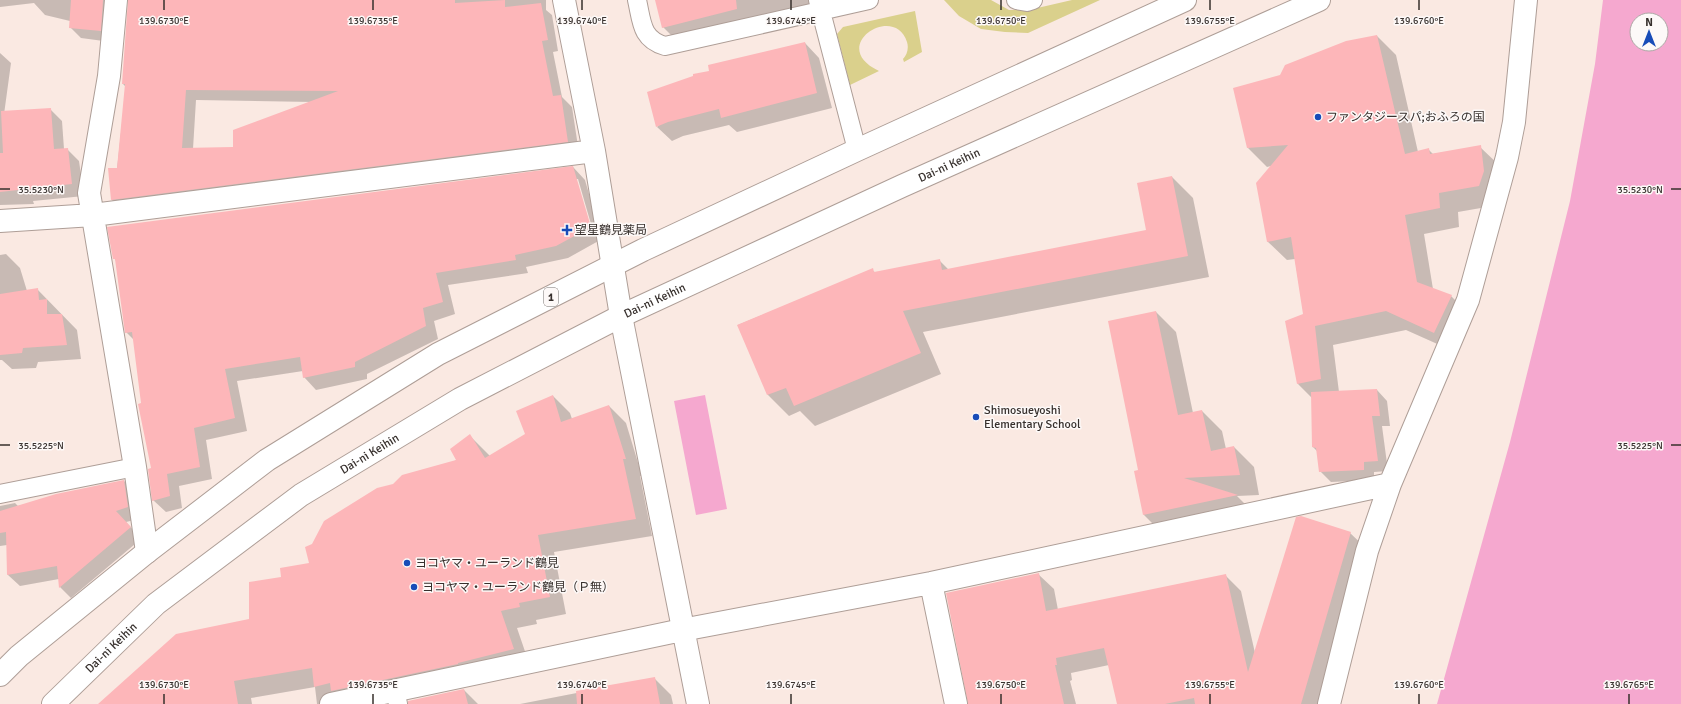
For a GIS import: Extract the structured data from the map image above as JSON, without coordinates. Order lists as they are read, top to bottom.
{
  "streets": {
    "main road": ["Dai-ni Keihin", "1"]
  },
  "places": {
    "other": [
      "ファンタジースパ;おふろの国",
      "Shimosueyoshi Elementary School",
      "ヨコヤマ・ユーランド鶴見",
      "ヨコヤマ・ユーランド鶴見（Ｐ無）"
    ],
    "health": ["望星鶴見薬局"]
  },
  "north": "top",
  "coordinates": [
    "139.6730°E",
    "139.6735°E",
    "139.6740°E",
    "139.6745°E",
    "139.6750°E",
    "139.6755°E",
    "139.6760°E",
    "35.5230°N",
    "35.5225°N",
    "139.6765°E"
  ]
}
